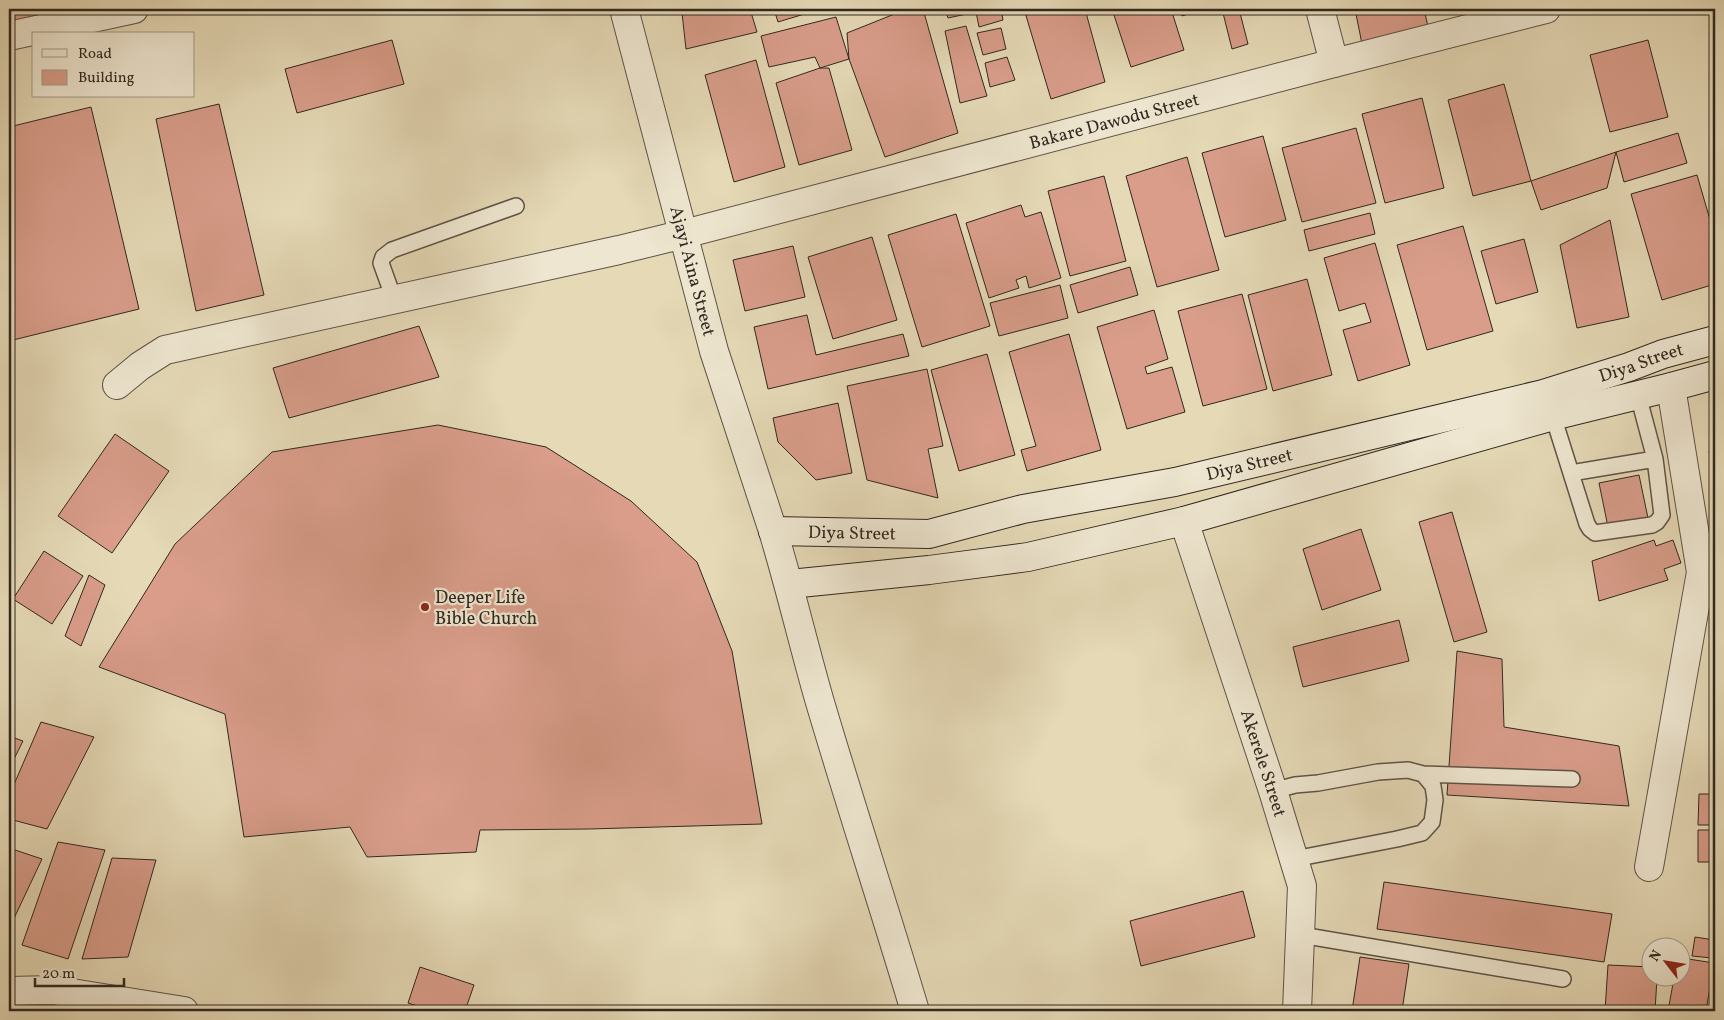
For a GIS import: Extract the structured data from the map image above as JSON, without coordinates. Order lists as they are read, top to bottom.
{
  "streets": {
    "street": [
      "Bakare Dawodu Street",
      "Ajayi Aina Street",
      "Diya Street",
      "Akerele Street"
    ]
  },
  "crossings": [
    ["Bakare Dawodu Street", "Ajayi Aina Street"],
    ["Ajayi Aina Street", "Diya Street"],
    ["Diya Street", "Akerele Street"]
  ],
  "places": ["Deeper Life Bible Church"],
  "legend": ["Road", "Building"],
  "scale_bar": "20 m",
  "north": "top left"
}
